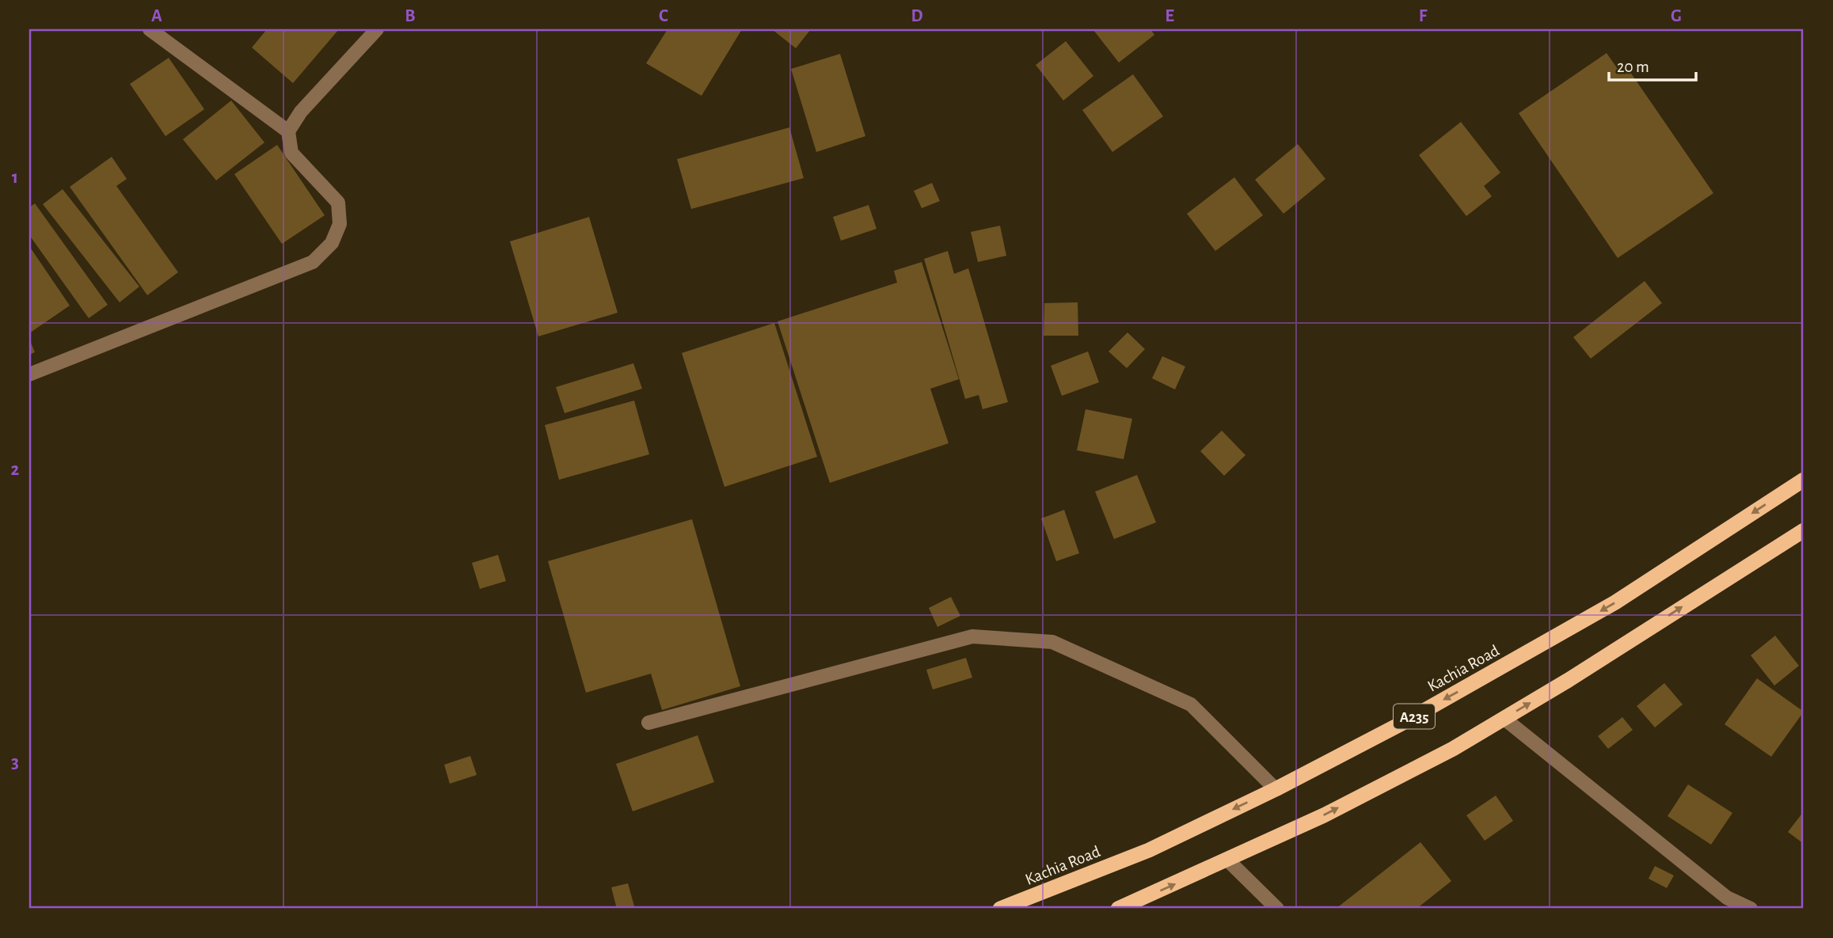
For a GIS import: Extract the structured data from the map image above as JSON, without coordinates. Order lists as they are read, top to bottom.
{
  "streets": {
    "highway": ["Kachia Road", "A235"]
  },
  "scale_bar": "20 m",
  "grid": {
    "columns": [
      "A",
      "B",
      "C",
      "D",
      "E",
      "F",
      "G"
    ],
    "rows": ["1", "2", "3"]
  }
}
